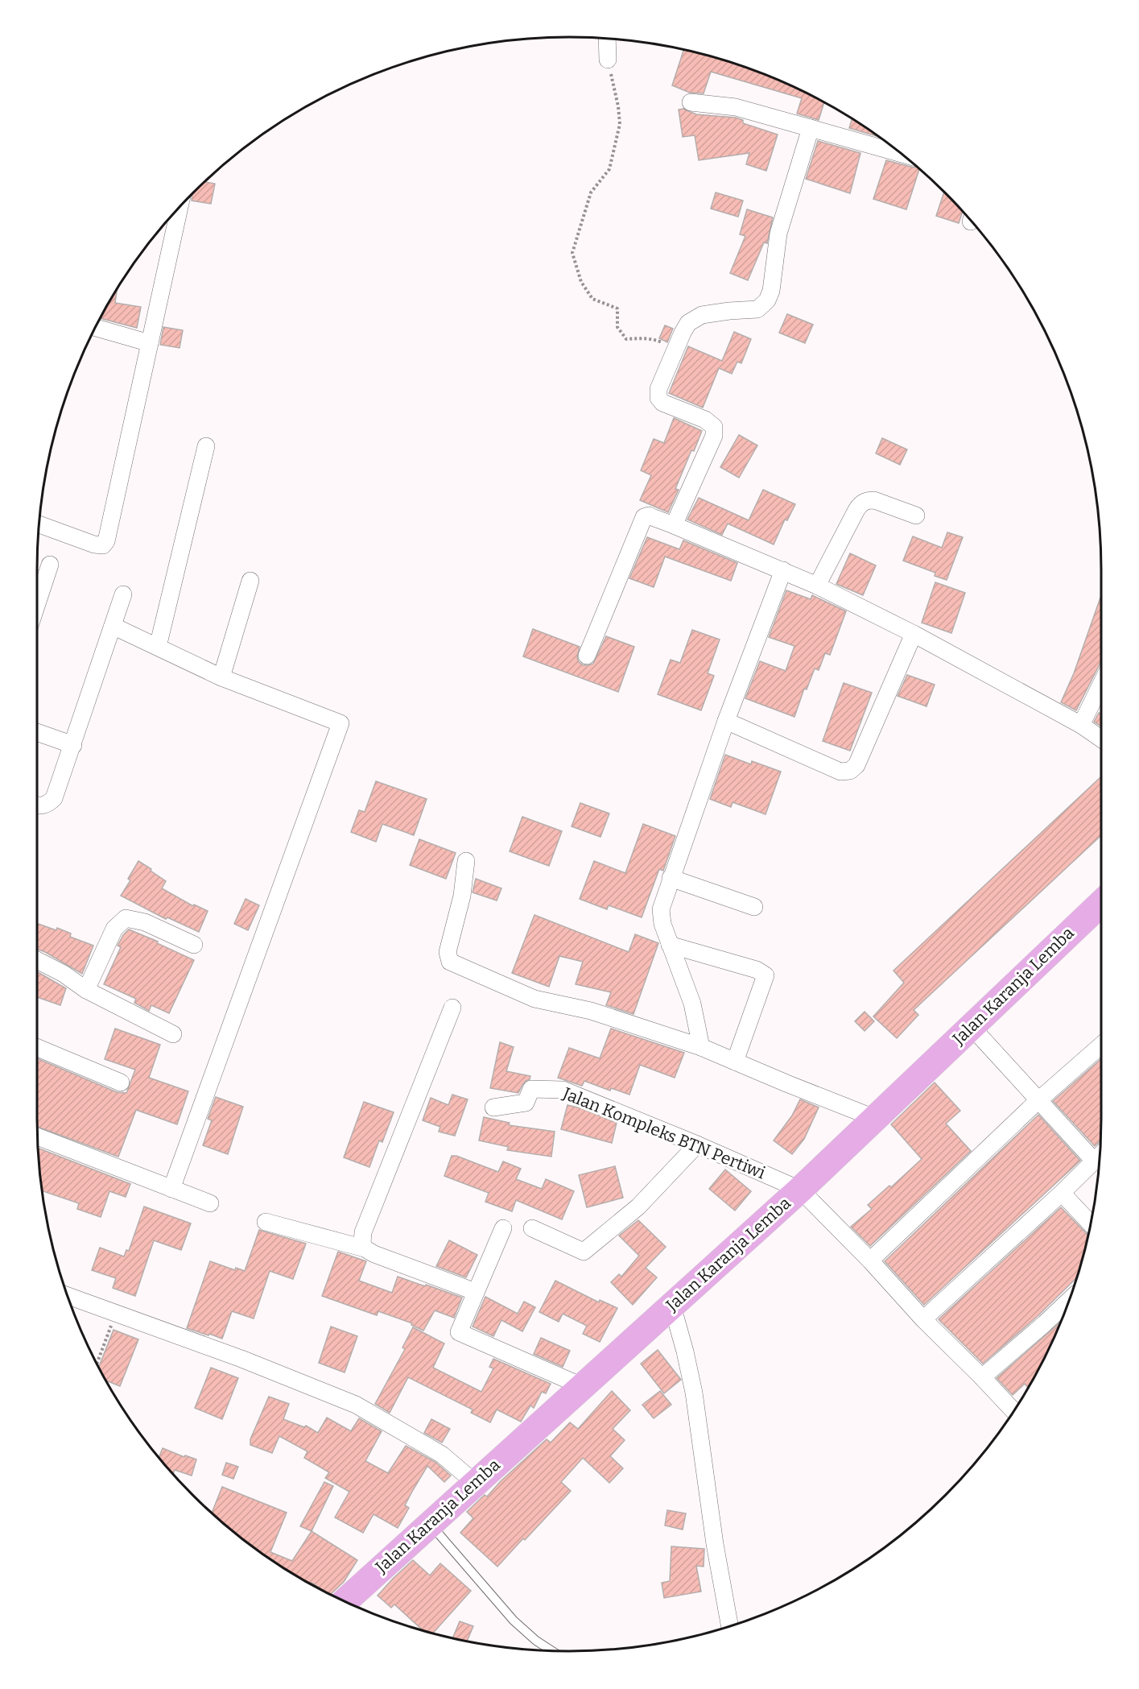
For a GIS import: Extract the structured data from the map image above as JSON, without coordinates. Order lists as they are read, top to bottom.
{
  "streets": {
    "main road": ["Jalan Karanja Lemba"],
    "street": ["Jalan Kompleks BTN Pertiwi"]
  },
  "crossings": [
    ["Jalan Karanja Lemba", "Jalan Kompleks BTN Pertiwi"]
  ]
}
